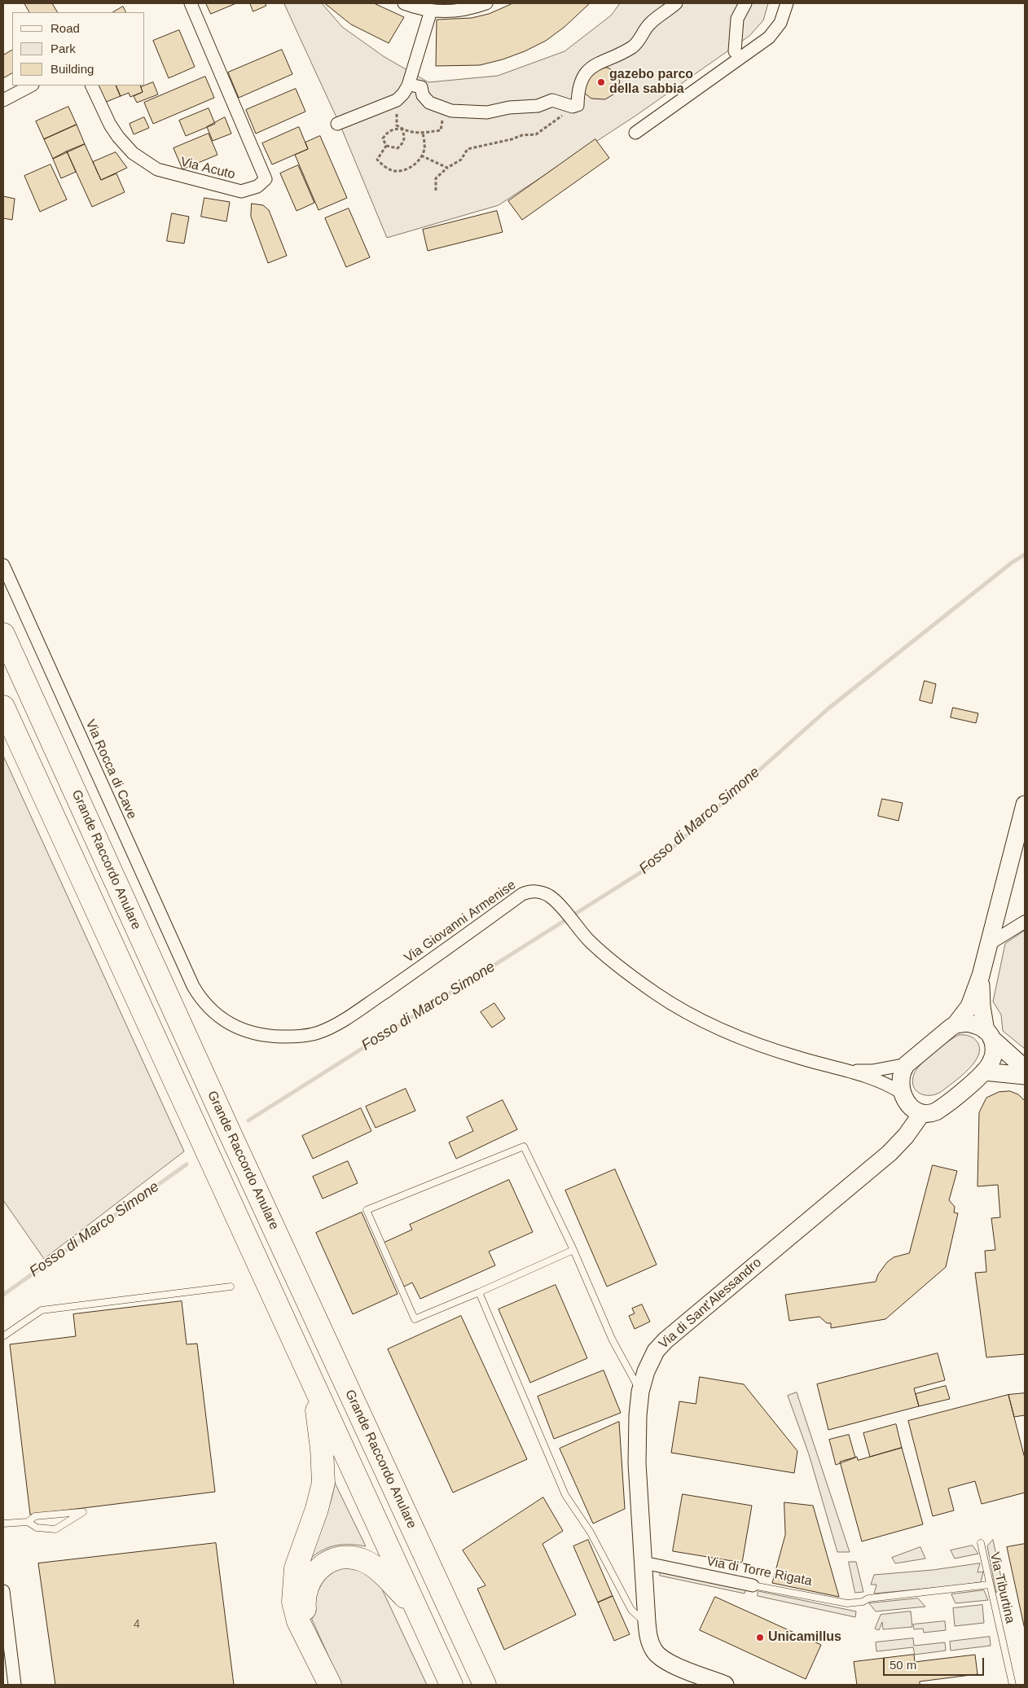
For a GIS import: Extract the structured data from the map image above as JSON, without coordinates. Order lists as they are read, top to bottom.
{
  "streets": {
    "highway": ["Grande Raccordo Anulare"],
    "street": [
      "Via Acuto",
      "Via Rocca di Cave",
      "Via Giovanni Armenise",
      "Via di Sant'Alessandro",
      "Via di Torre Rigata"
    ],
    "lane": ["Via Tiburtina"]
  },
  "crossings": [
    ["Via Rocca di Cave", "Via Giovanni Armenise"],
    ["Via di Sant'Alessandro", "Via di Torre Rigata"],
    ["Via di Torre Rigata", "Via Tiburtina"]
  ],
  "water": ["Fosso di Marco Simone"],
  "places": ["gazebo parco della sabbia", "Unicamillus"],
  "house_numbers": ["4"],
  "legend": ["Road", "Park", "Building"],
  "scale_bar": "50 m"
}
